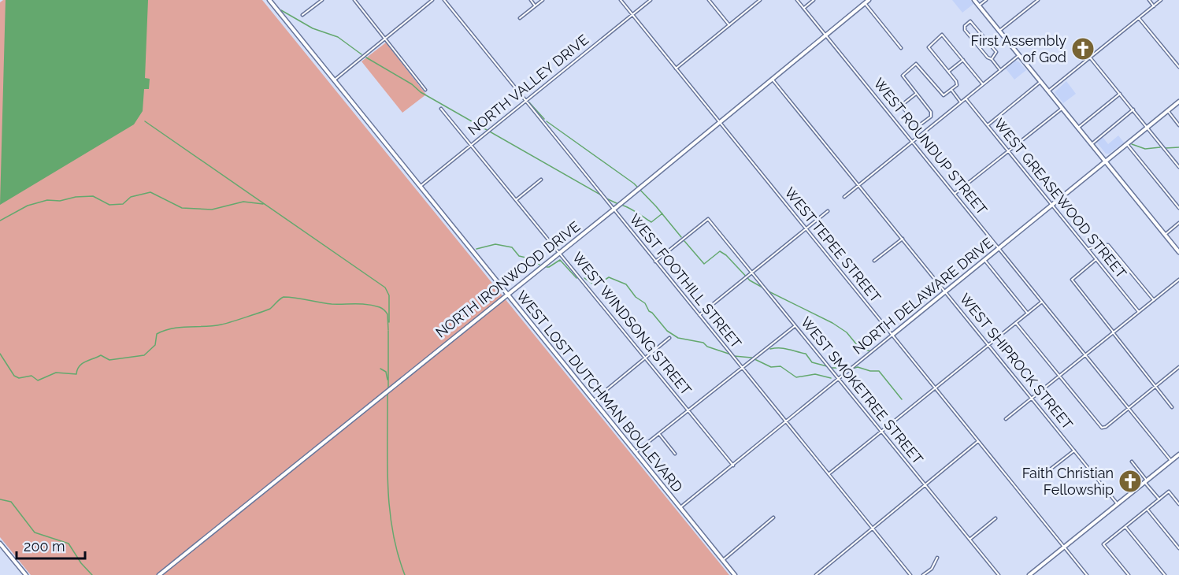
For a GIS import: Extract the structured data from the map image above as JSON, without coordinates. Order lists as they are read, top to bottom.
{
  "streets": {
    "street": [
      "NORTH VALLEY DRIVE",
      "WEST ROUNDUP STREET",
      "WEST GREASEWOOD STREET",
      "WEST TEPEE STREET",
      "NORTH IRONWOOD DRIVE",
      "WEST FOOTHILL STREET",
      "NORTH DELAWARE DRIVE",
      "WEST WINDSONG STREET",
      "WEST SHIPROCK STREET",
      "WEST SMOKETREE STREET",
      "WEST LOST DUTCHMAN BOULEVARD"
    ]
  },
  "crossings": [
    ["NORTH VALLEY DRIVE", "WEST TEPEE STREET"],
    ["NORTH VALLEY DRIVE", "WEST FOOTHILL STREET"],
    ["NORTH VALLEY DRIVE", "WEST WINDSONG STREET"],
    ["NORTH VALLEY DRIVE", "WEST LOST DUTCHMAN BOULEVARD"],
    ["WEST ROUNDUP STREET", "NORTH IRONWOOD DRIVE"],
    ["WEST ROUNDUP STREET", "NORTH DELAWARE DRIVE"],
    ["WEST GREASEWOOD STREET", "NORTH DELAWARE DRIVE"],
    ["WEST TEPEE STREET", "NORTH IRONWOOD DRIVE"],
    ["WEST TEPEE STREET", "NORTH DELAWARE DRIVE"],
    ["NORTH IRONWOOD DRIVE", "WEST FOOTHILL STREET"],
    ["NORTH IRONWOOD DRIVE", "WEST WINDSONG STREET"],
    ["NORTH IRONWOOD DRIVE", "WEST SHIPROCK STREET"],
    ["NORTH IRONWOOD DRIVE", "WEST LOST DUTCHMAN BOULEVARD"],
    ["WEST FOOTHILL STREET", "NORTH DELAWARE DRIVE"],
    ["WEST FOOTHILL STREET", "WEST SMOKETREE STREET"],
    ["NORTH DELAWARE DRIVE", "WEST WINDSONG STREET"],
    ["NORTH DELAWARE DRIVE", "WEST SHIPROCK STREET"],
    ["NORTH DELAWARE DRIVE", "WEST SMOKETREE STREET"],
    ["NORTH DELAWARE DRIVE", "WEST LOST DUTCHMAN BOULEVARD"]
  ],
  "places": {
    "church": ["First Assembly of God", "Faith Christian Fellowship"]
  },
  "scale_bar": "200 m"
}
